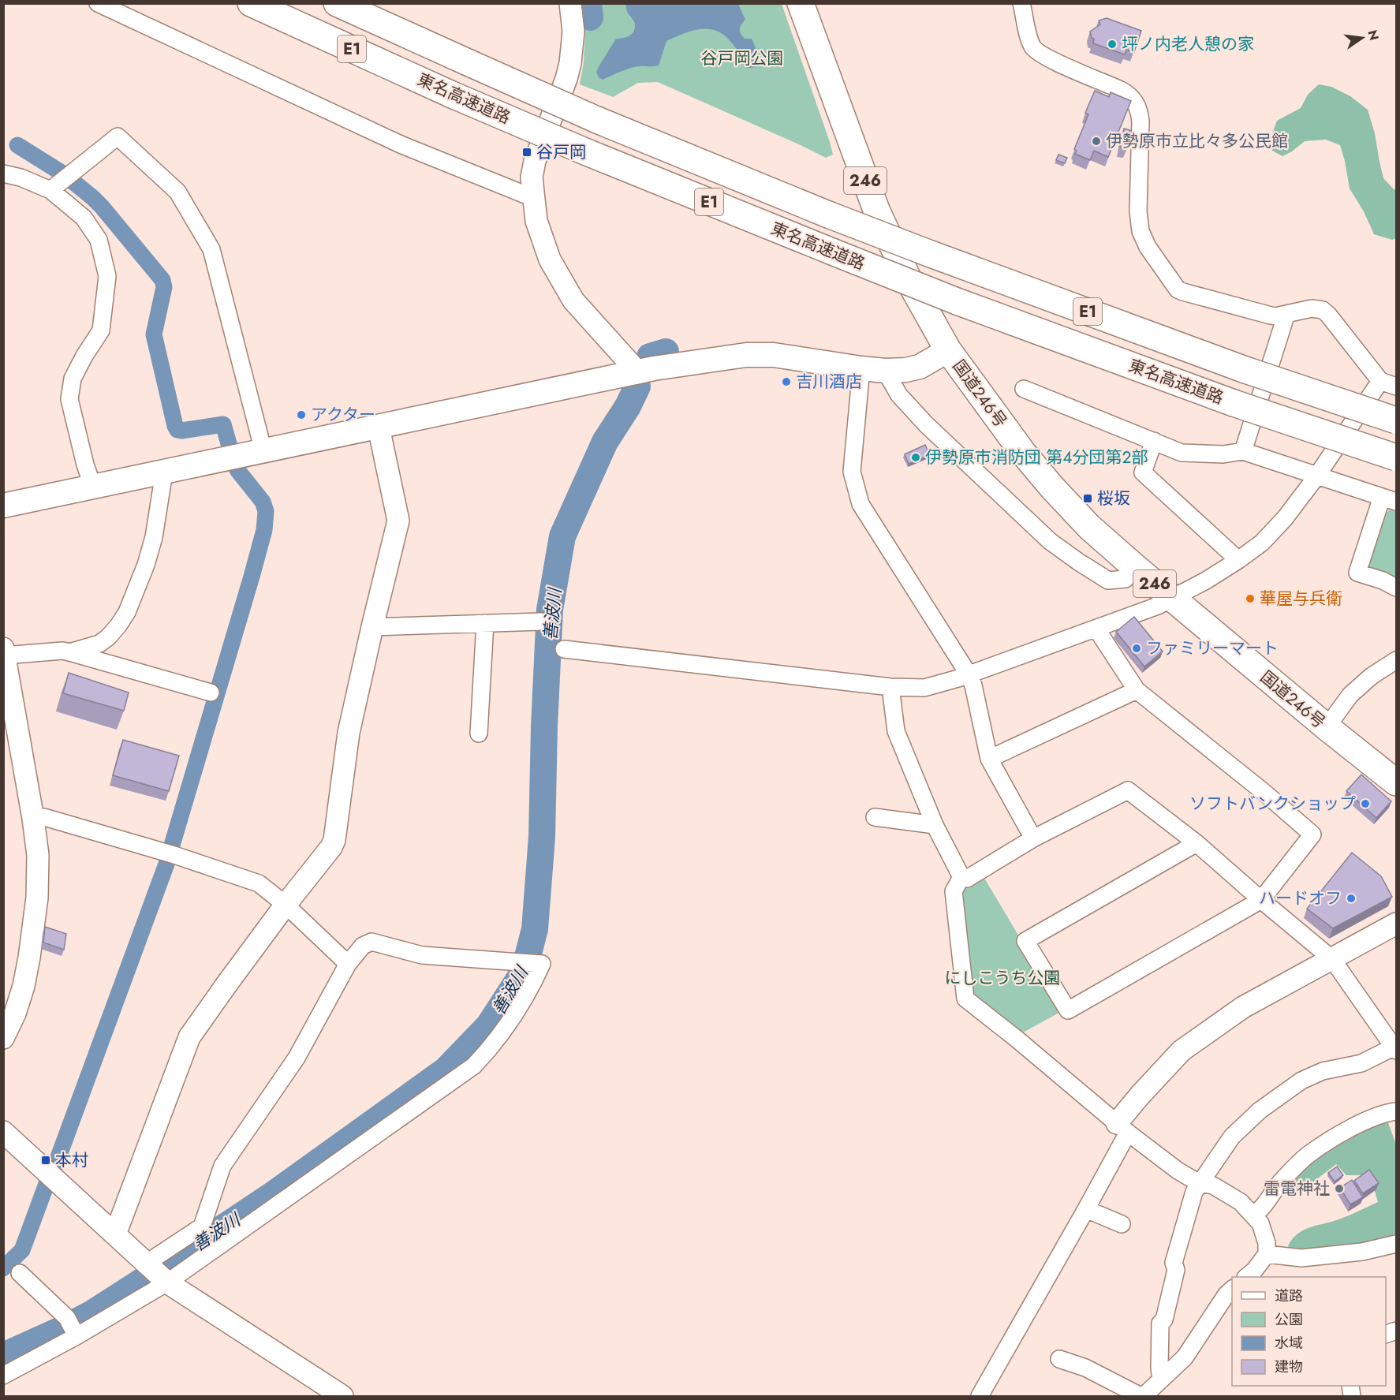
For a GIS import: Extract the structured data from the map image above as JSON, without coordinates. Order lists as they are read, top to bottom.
{
  "streets": {
    "highway": [
      "E1",
      "東名高速道路",
      "246",
      "国道246号"
    ]
  },
  "water": ["善波川"],
  "parks": ["谷戸岡公園", "にしこうち公園"],
  "places": {
    "other": [
      "坪ノ内老人憩の家",
      "伊勢原市立比々多公民館",
      "吉川酒店",
      "アクター",
      "伊勢原市消防団 第4分団第2部",
      "華屋与兵衛",
      "ファミリーマート",
      "ソフトバンクショップ",
      "ハードオフ",
      "雷電神社"
    ],
    "transit": ["谷戸岡", "桜坂", "本村"]
  },
  "legend": [
    "道路",
    "公園",
    "水域",
    "建物"
  ],
  "north": "right"
}
